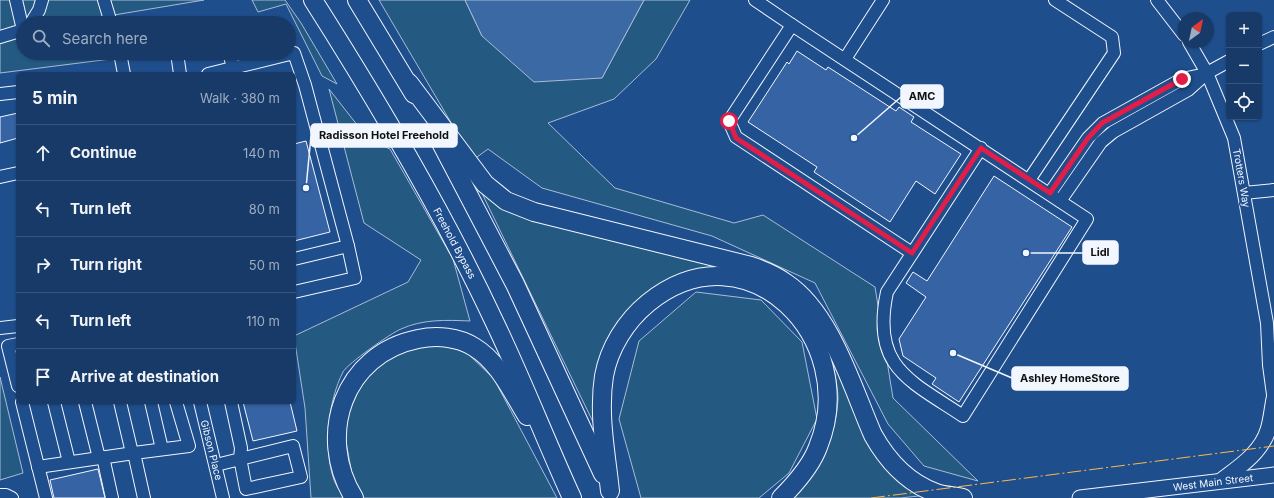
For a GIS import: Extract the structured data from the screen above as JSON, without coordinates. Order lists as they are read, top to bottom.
{
  "streets": {
    "highway": ["Freehold Bypass"],
    "main road": ["West Main Street"],
    "street": ["Trotters Way", "Gibson Place"]
  },
  "places": [
    "AMC",
    "Radisson Hotel Freehold",
    "Lidl",
    "Ashley HomeStore"
  ],
  "north": "top right",
  "page": {
    "map_buttons": ["+", "−"],
    "search": "Search here",
    "heading": ["5 min", "Walk · 380 m"],
    "list": [
      ["Continue", "140 m"],
      ["Turn left", "80 m"],
      ["Turn right", "50 m"],
      ["Turn left", "110 m"],
      "Arrive at destination"
    ]
  }
}
